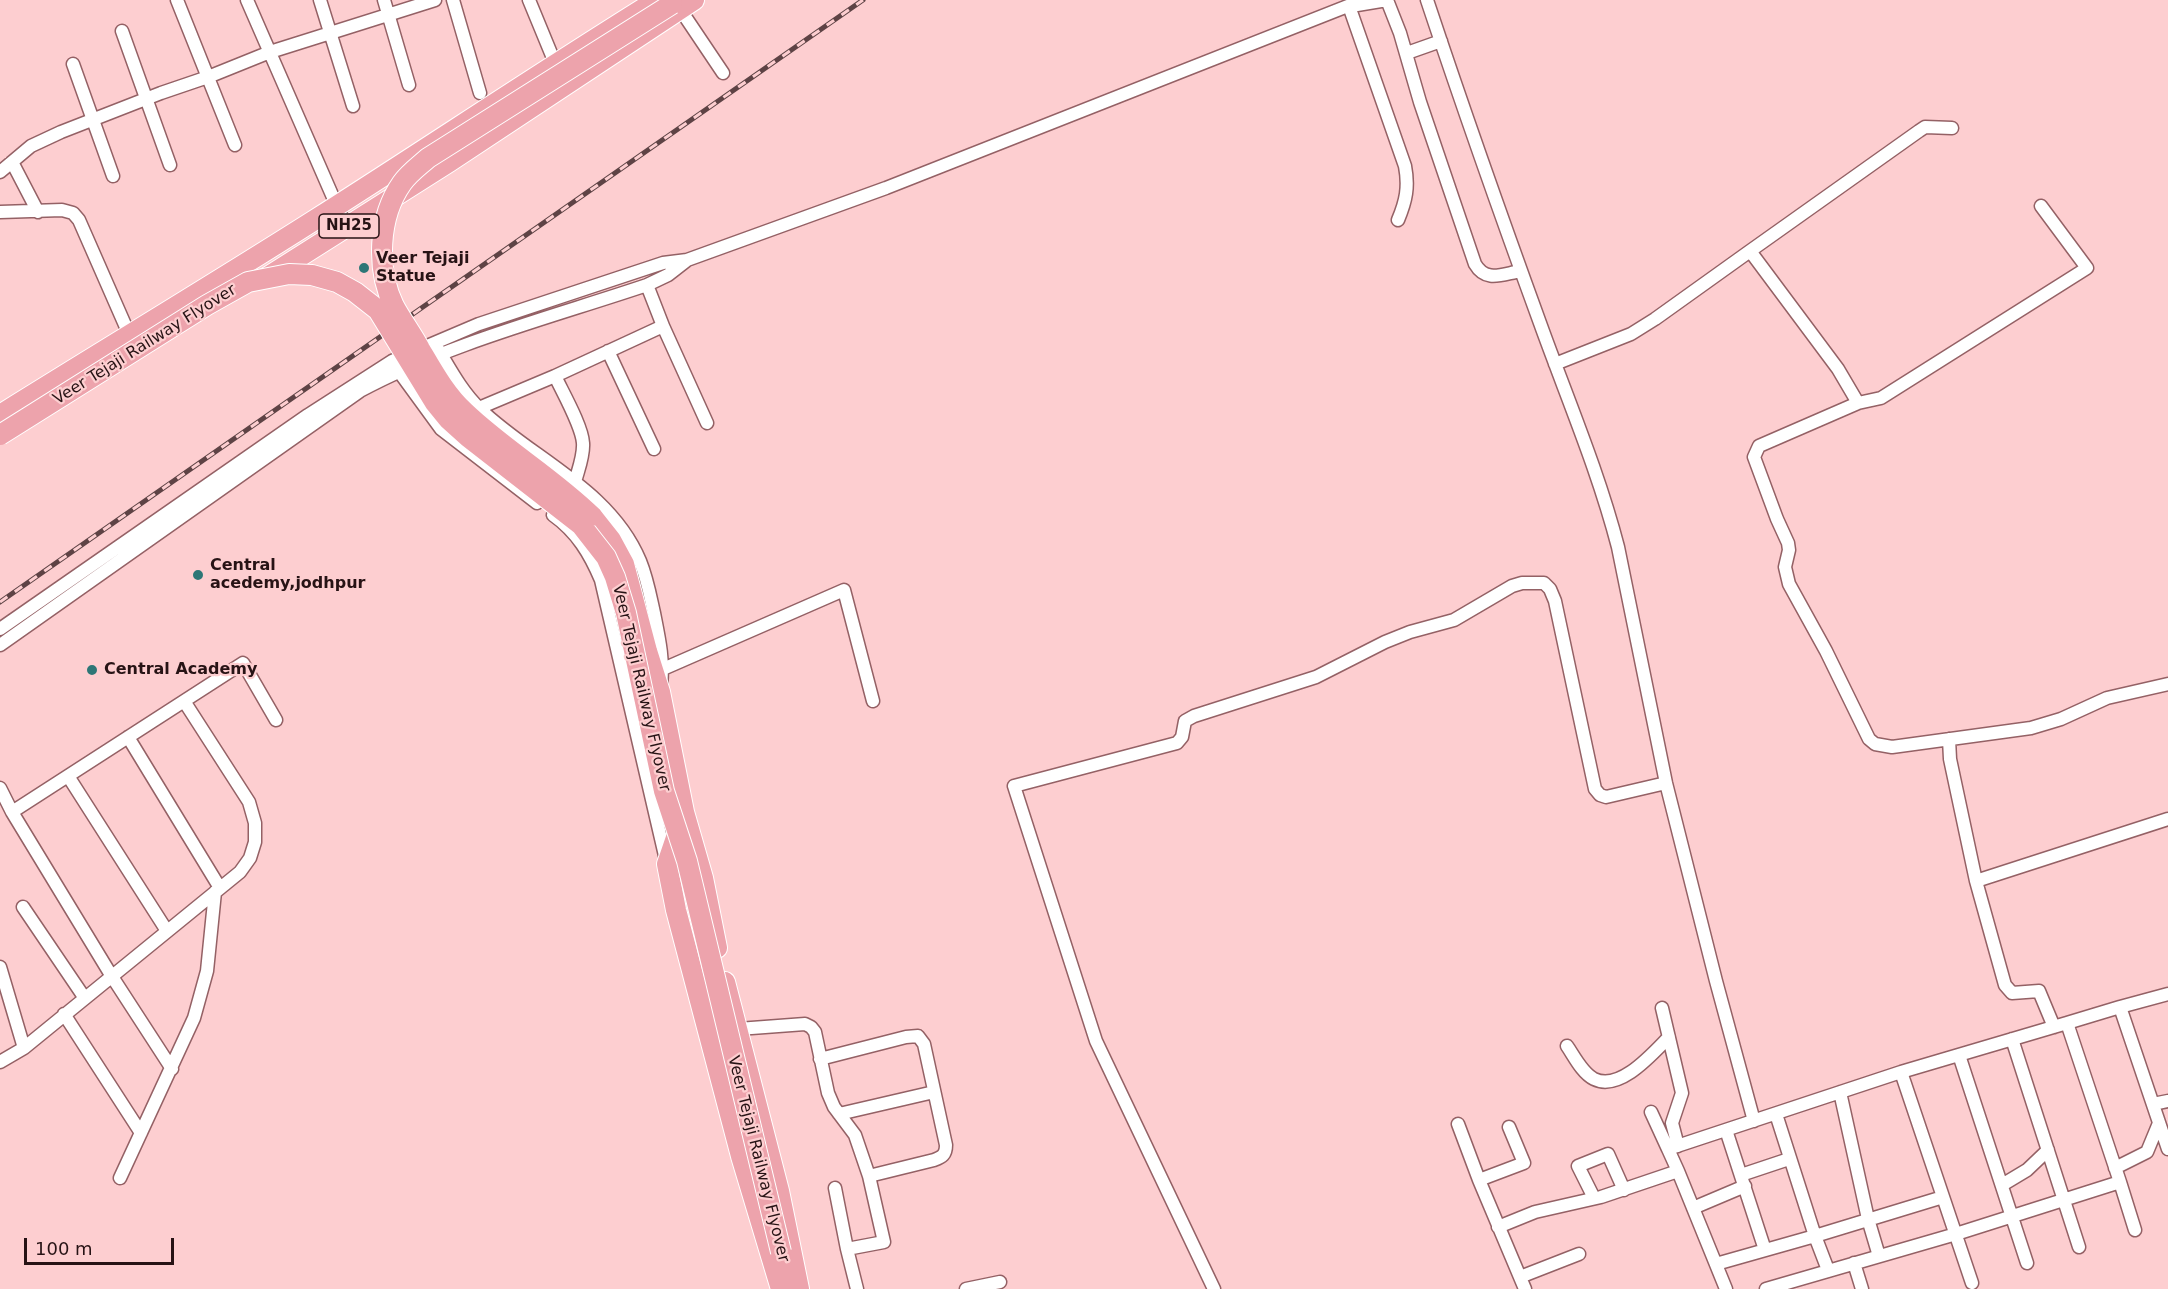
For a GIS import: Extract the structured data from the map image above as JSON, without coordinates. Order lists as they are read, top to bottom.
{
  "streets": {
    "main road": ["NH25", "Veer Tejaji Railway Flyover"]
  },
  "places": ["Veer Tejaji Statue", "Central acedemy,jodhpur", "Central Academy"],
  "scale_bar": "100 m"
}
